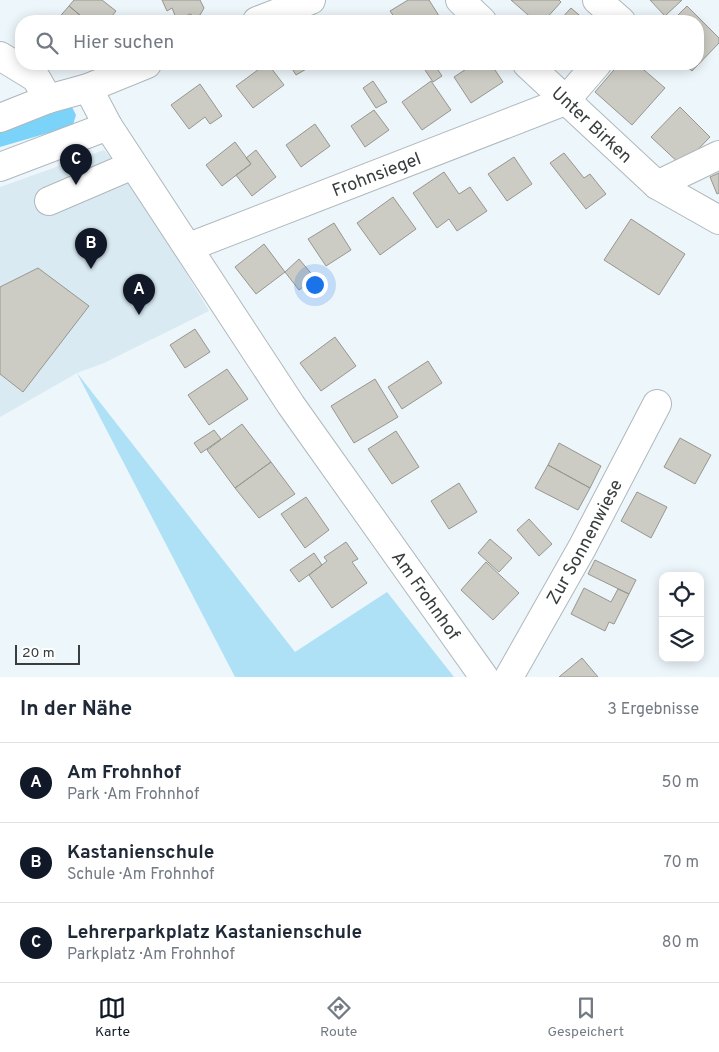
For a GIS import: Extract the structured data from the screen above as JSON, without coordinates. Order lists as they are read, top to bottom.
{
  "streets": {
    "street": [
      "Unter Birken",
      "Frohnsiegel",
      "Zur Sonnenwiese",
      "Am Frohnhof"
    ]
  },
  "crossings": [
    ["Unter Birken", "Frohnsiegel"],
    ["Frohnsiegel", "Am Frohnhof"]
  ],
  "scale_bar": "20 m",
  "page": {
    "search": "Hier suchen",
    "pins": ["C", "B", "A"],
    "scale": "20 m",
    "heading": ["In der Nähe", "3 Ergebnisse"],
    "list": [
      {
        "mark": "A",
        "name": "Am Frohnhof",
        "note": "Park · Am Frohnhof",
        "value": "50 m"
      },
      {
        "mark": "B",
        "name": "Kastanienschule",
        "note": "Schule · Am Frohnhof",
        "value": "70 m"
      },
      {
        "mark": "C",
        "name": "Lehrerparkplatz Kastanienschule",
        "note": "Parkplatz · Am Frohnhof",
        "value": "80 m"
      }
    ],
    "nav": ["Karte", "Route", "Gespeichert"]
  }
}
